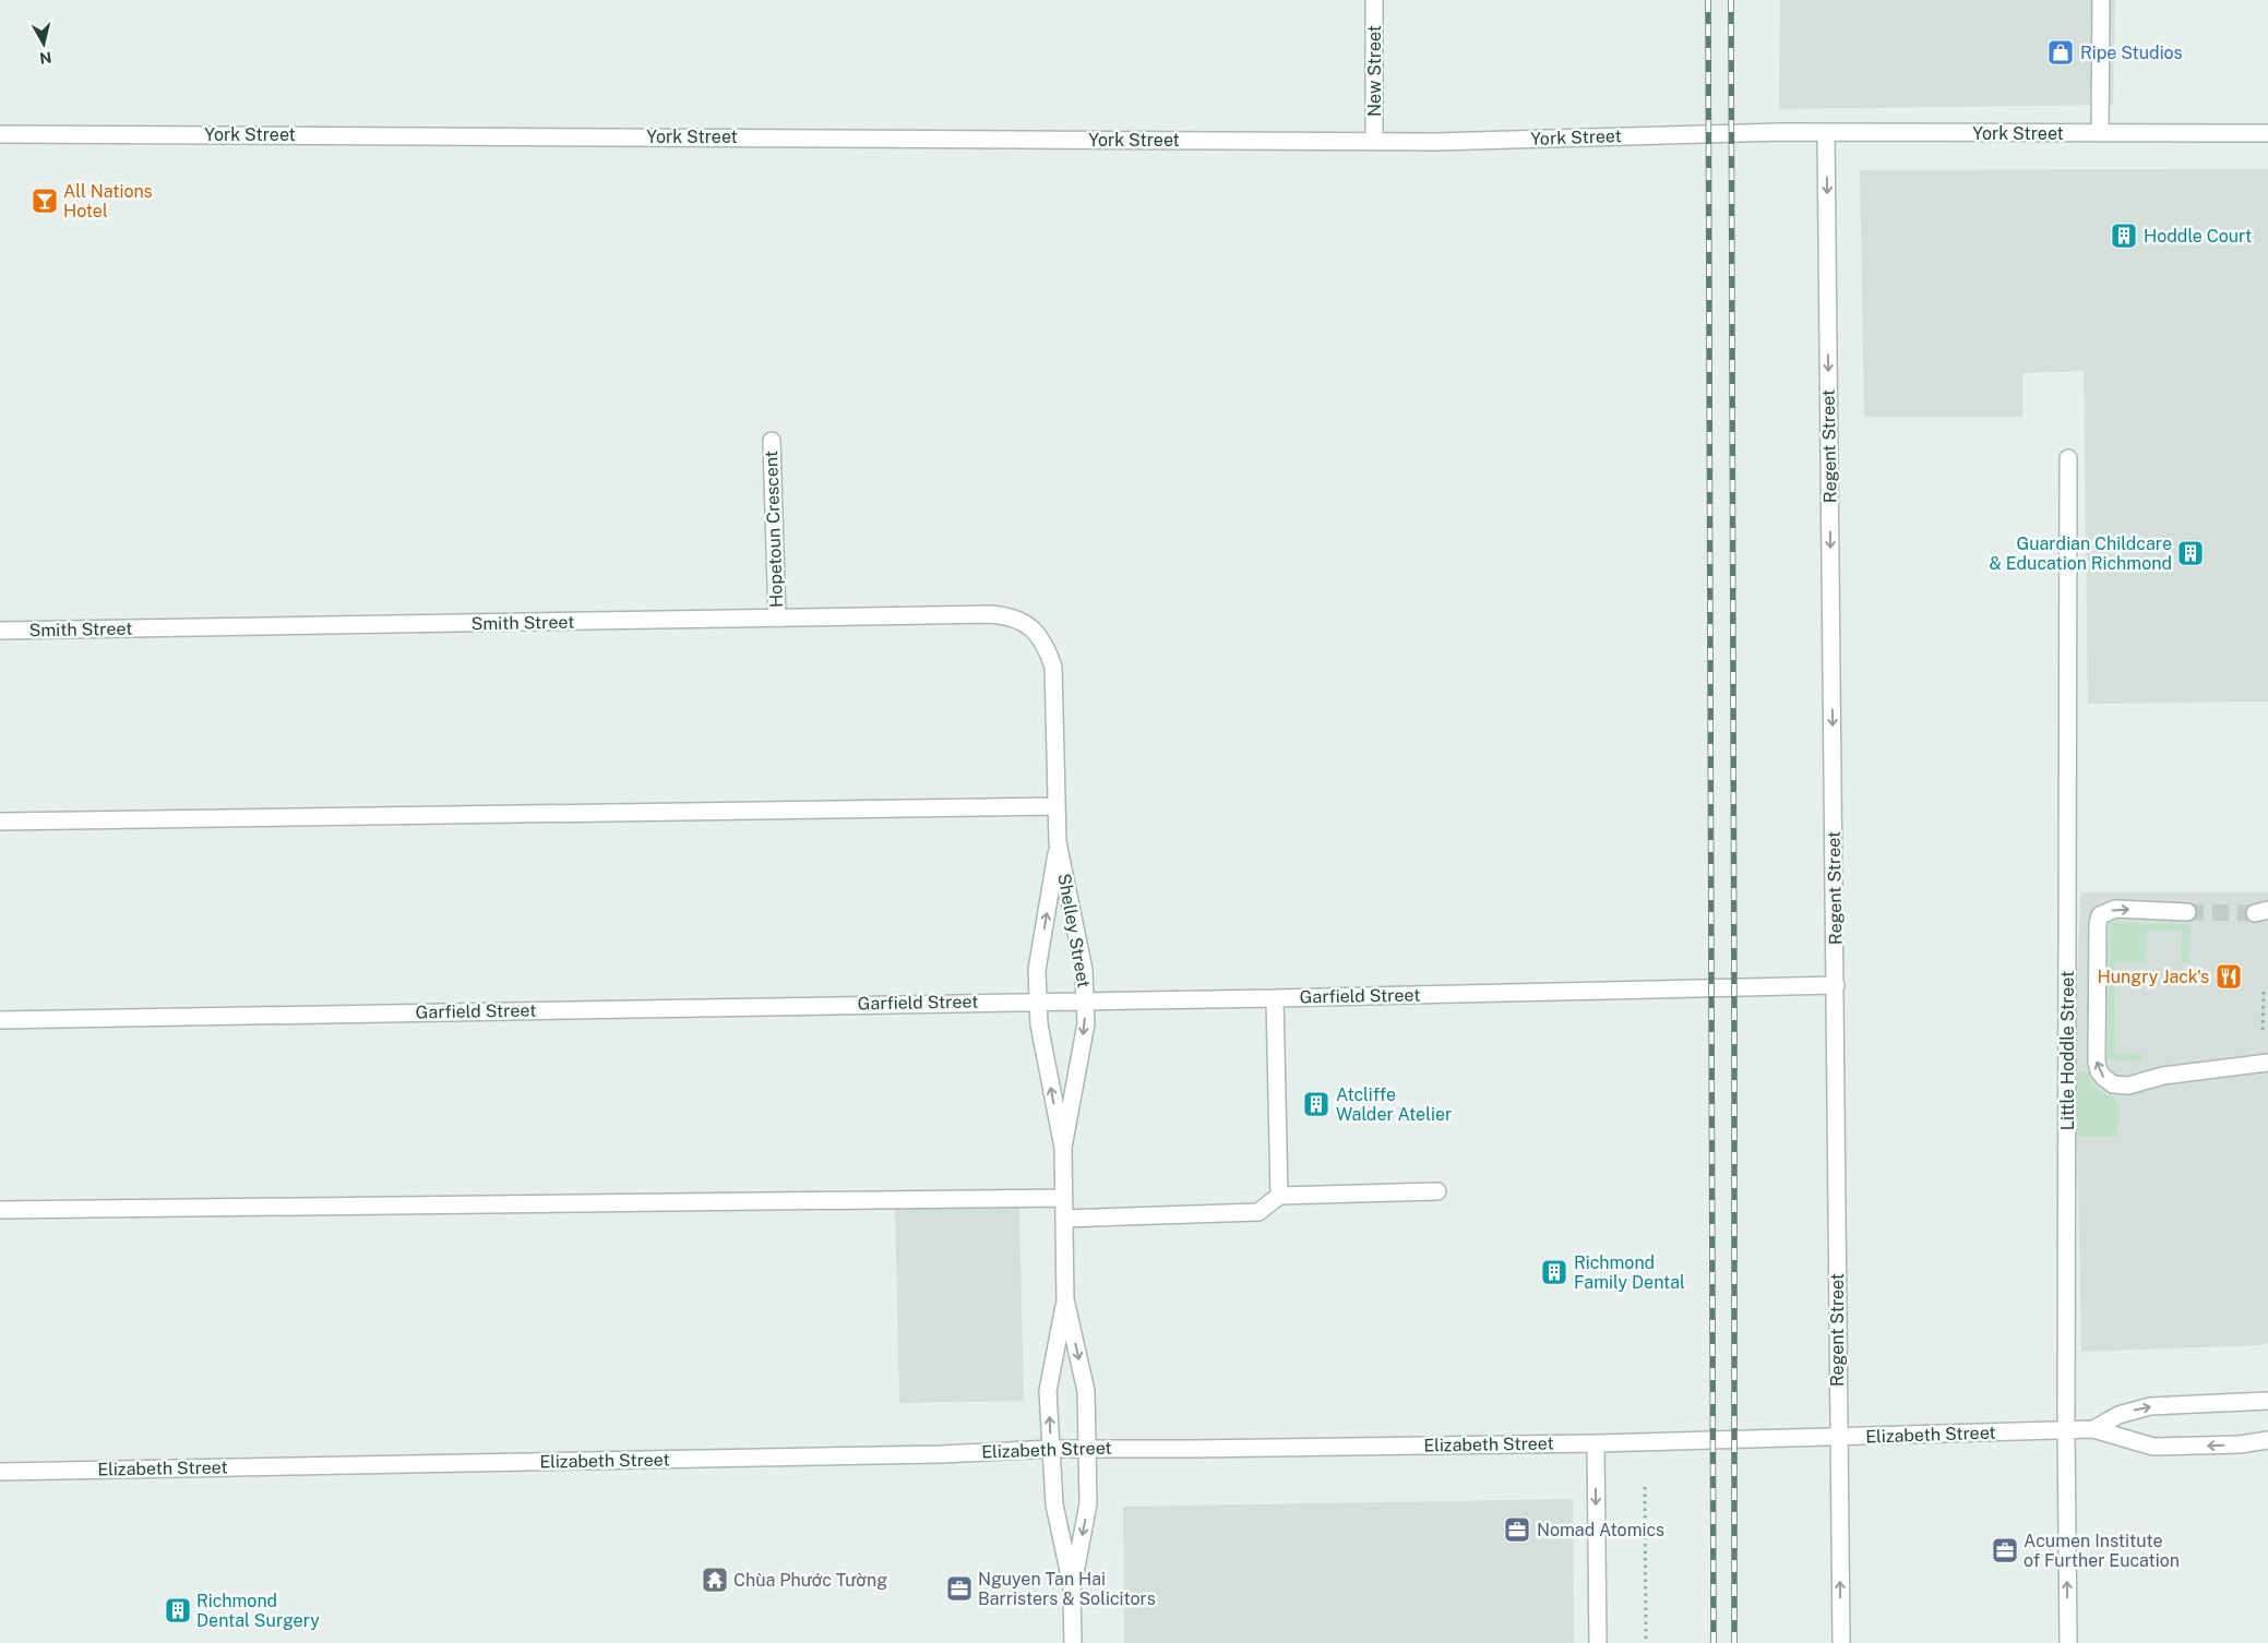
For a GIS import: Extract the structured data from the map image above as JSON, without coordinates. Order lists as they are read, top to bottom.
{
  "streets": {
    "street": [
      "New Street",
      "York Street",
      "Regent Street",
      "Hopetoun Crescent",
      "Smith Street",
      "Shelley Street",
      "Garfield Street",
      "Little Hoddle Street",
      "Elizabeth Street"
    ]
  },
  "crossings": [
    ["New Street", "York Street"],
    ["York Street", "Regent Street"],
    ["Regent Street", "Garfield Street"],
    ["Regent Street", "Elizabeth Street"],
    ["Hopetoun Crescent", "Smith Street"],
    ["Smith Street", "Shelley Street"],
    ["Shelley Street", "Garfield Street"],
    ["Shelley Street", "Elizabeth Street"],
    ["Little Hoddle Street", "Elizabeth Street"]
  ],
  "places": {
    "shop": ["Ripe Studios"],
    "bar": ["All Nations Hotel"],
    "building": [
      "Hoddle Court",
      "Guardian Childcare & Education Richmond",
      "Atcliffe Walder Atelier",
      "Richmond Family Dental",
      "Richmond Dental Surgery"
    ],
    "restaurant": ["Hungry Jack's"],
    "office": ["Nomad Atomics", "Acumen Institute of Further Eucation", "Nguyen Tan Hai Barristers & Solicitors"],
    "temple": ["Chùa Phước Tường"]
  },
  "north": "bottom"
}
